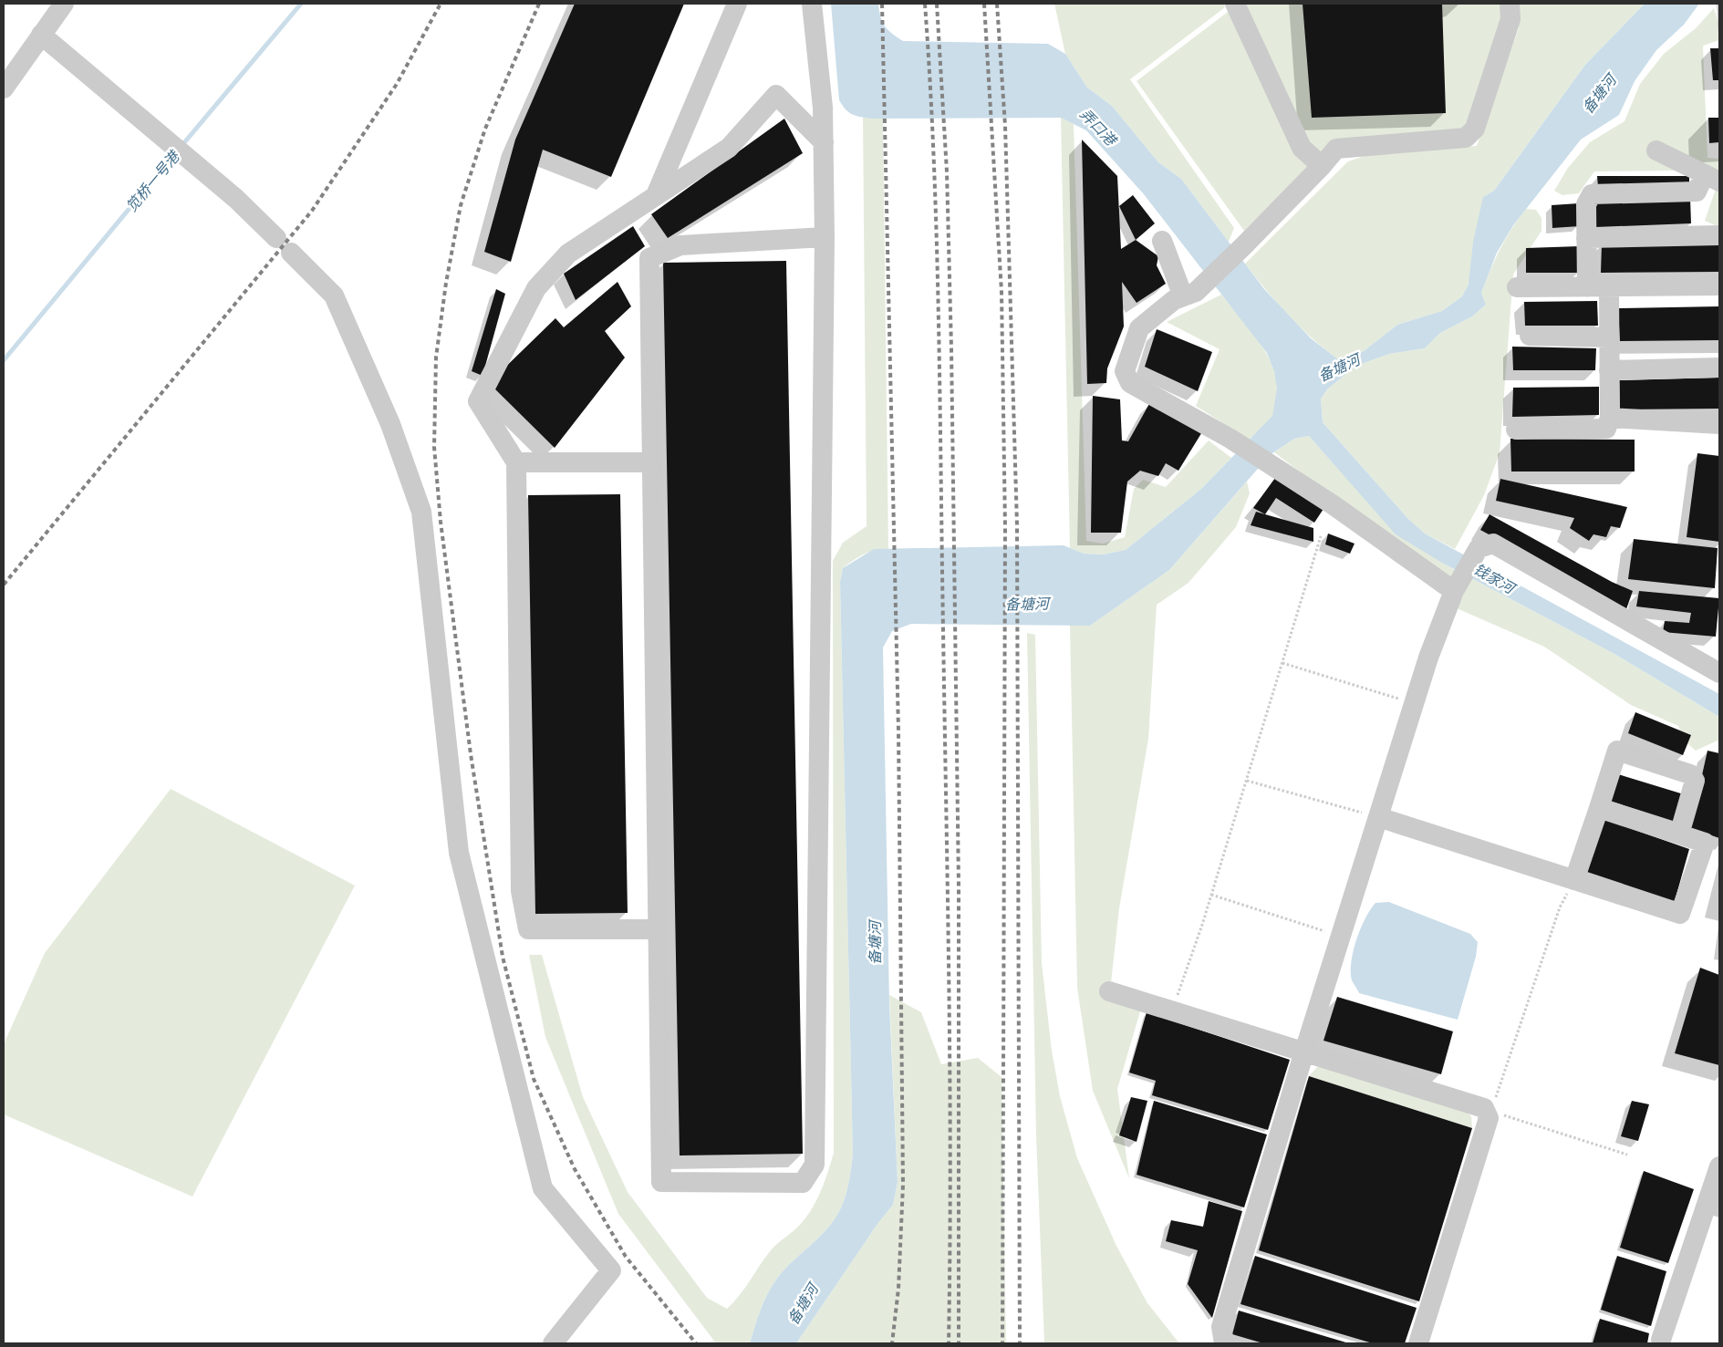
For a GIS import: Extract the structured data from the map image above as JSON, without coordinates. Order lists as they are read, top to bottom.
{
  "water": [
    "备塘河",
    "弄口港",
    "笕桥一号港",
    "钱家河"
  ]
}
